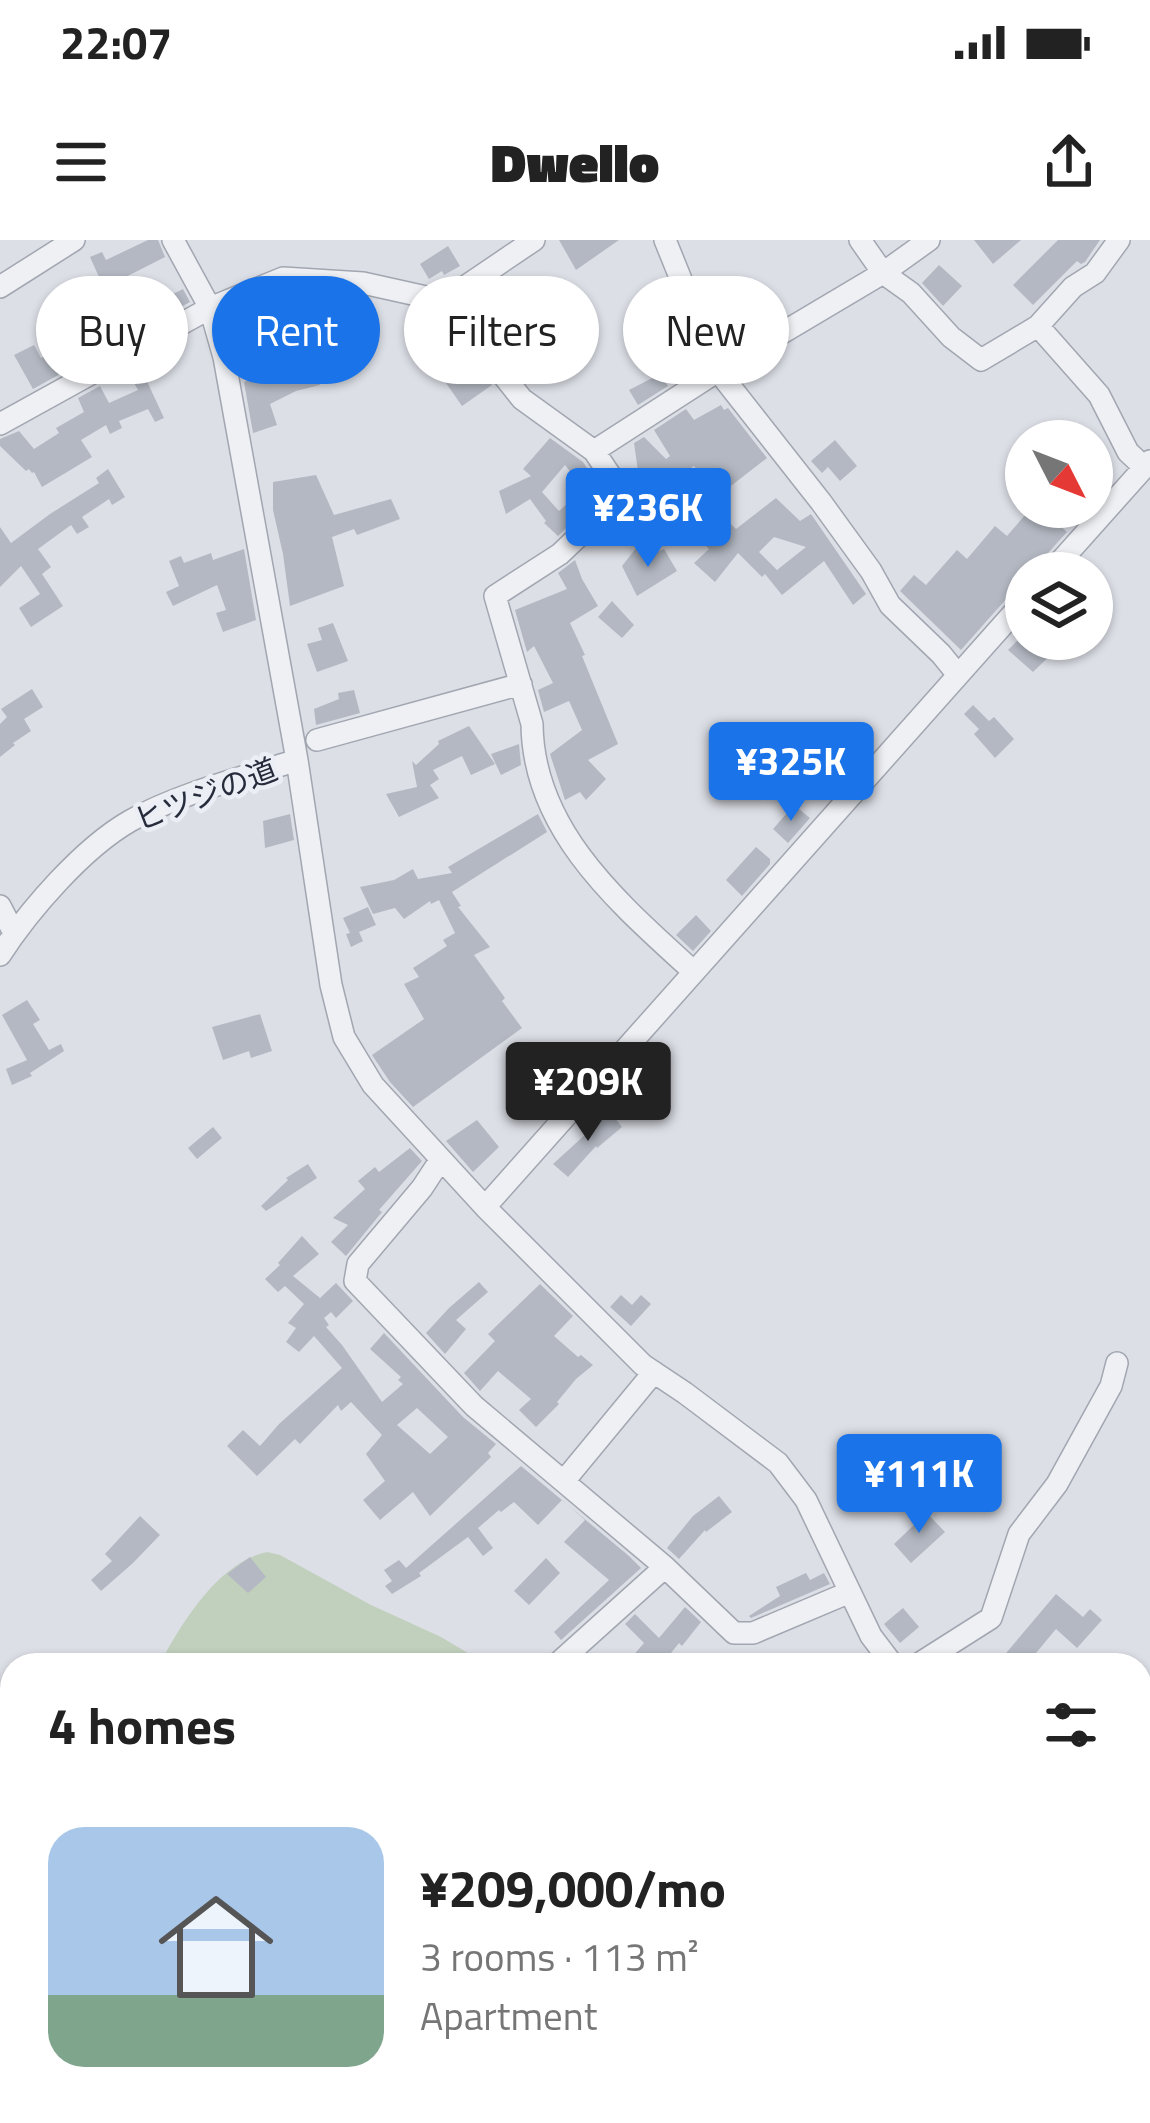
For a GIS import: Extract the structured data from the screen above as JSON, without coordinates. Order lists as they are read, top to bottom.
{
  "streets": {
    "street": ["ヒツジの道"]
  },
  "north": "bottom right",
  "page": {
    "status": "22:07",
    "header": "Dwello",
    "chip": [
      "Buy",
      "Rent",
      "Filters",
      "New"
    ],
    "price": [
      "¥236K",
      "¥325K",
      "¥209K",
      "¥111K"
    ],
    "heading": "4 homes",
    "list": [
      {
        "name": "¥209,000/mo",
        "note": "3 rooms · 113 m² · Apartment"
      }
    ]
  }
}
